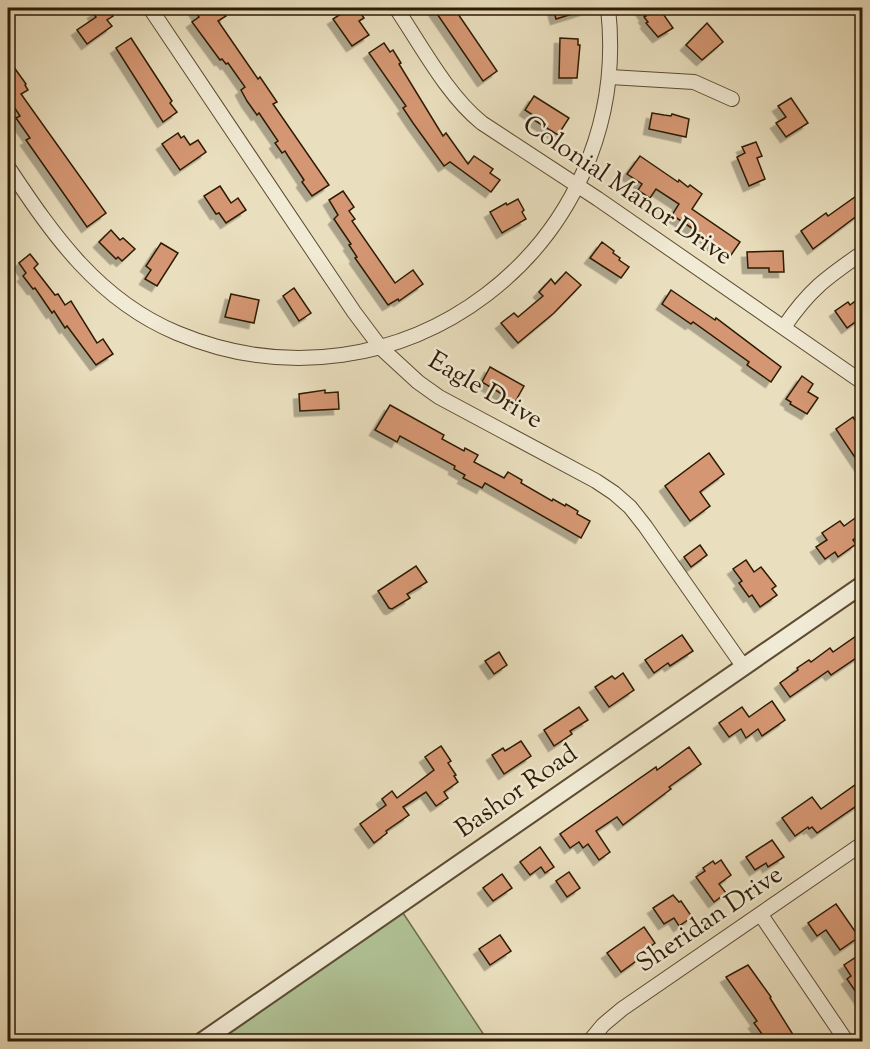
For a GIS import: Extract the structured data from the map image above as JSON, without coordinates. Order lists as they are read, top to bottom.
{
  "streets": {
    "street": [
      "Colonial Manor Drive",
      "Eagle Drive",
      "Bashor Road",
      "Sheridan Drive"
    ]
  },
  "crossings": [
    ["Eagle Drive", "Bashor Road"]
  ]
}
